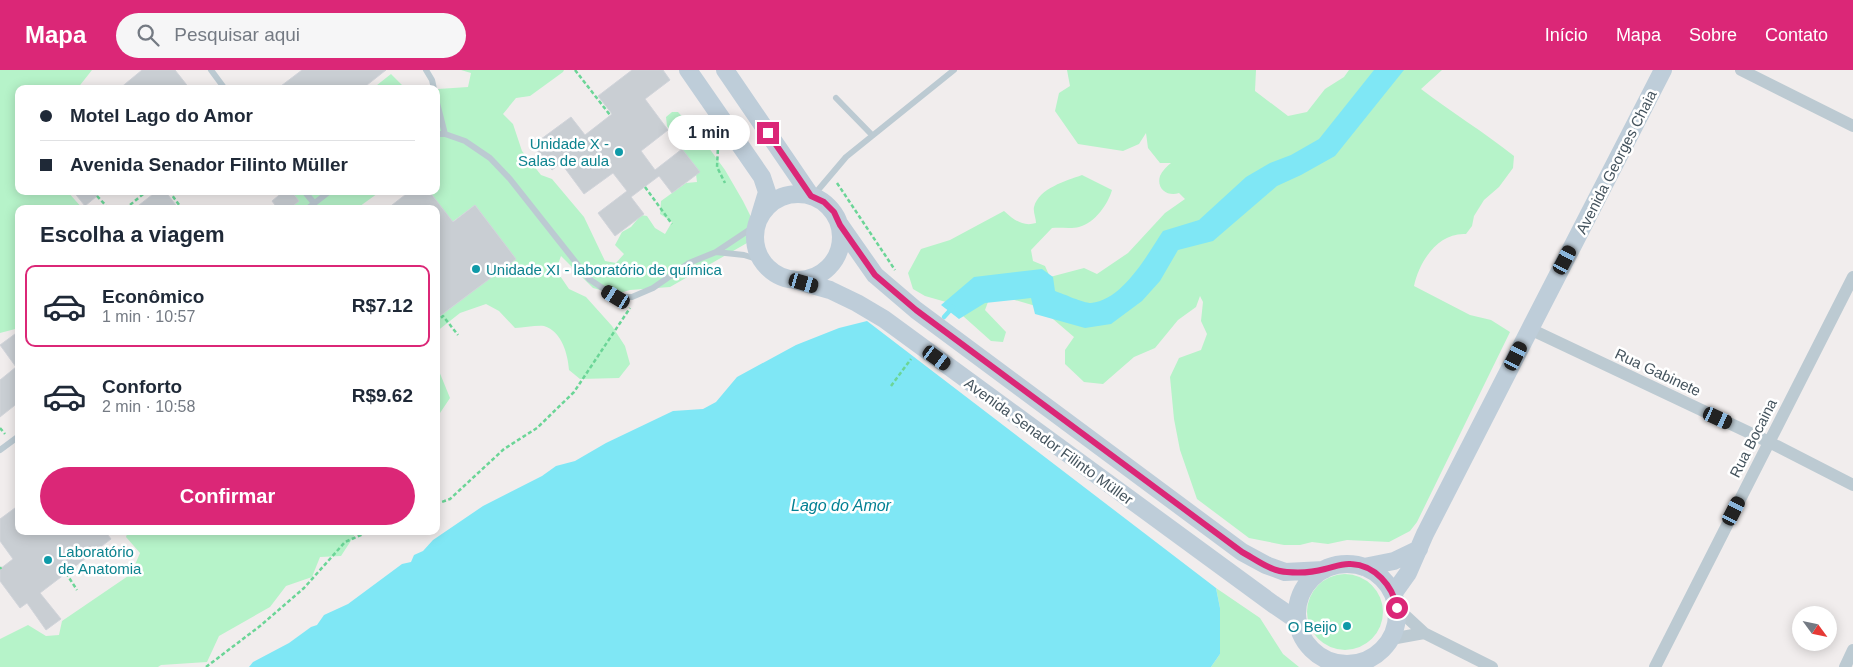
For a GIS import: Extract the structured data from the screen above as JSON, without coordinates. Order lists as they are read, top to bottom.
{
  "streets": {
    "main road": ["Avenida Georges Chaia", "Avenida Senador Filinto Müller"],
    "street": ["Rua Gabinete", "Rua Bocaina"]
  },
  "crossings": [
    ["Avenida Georges Chaia", "Rua Gabinete"],
    ["Avenida Georges Chaia", "Avenida Senador Filinto Müller"],
    ["Rua Gabinete", "Rua Bocaina"]
  ],
  "water": ["Lago do Amor"],
  "places": [
    "Unidade X - Salas de aula",
    "Unidade XI - laboratório de química",
    "Laboratório de Anatomia",
    "O Beijo"
  ],
  "north": "bottom right",
  "page": {
    "header": "Mapa",
    "search": "Pesquisar aqui",
    "nav": [
      "Início",
      "Mapa",
      "Sobre",
      "Contato"
    ],
    "banner": ["Motel Lago do Amor", "Avenida Senador Filinto Müller"],
    "bubble": "1 min",
    "heading": "Escolha a viagem",
    "list": [
      {
        "name": "Econômico",
        "note": "1 min · 10:57",
        "value": "R$7.12"
      },
      {
        "name": "Conforto",
        "note": "2 min · 10:58",
        "value": "R$9.62"
      }
    ],
    "buttons": "Confirmar"
  }
}
